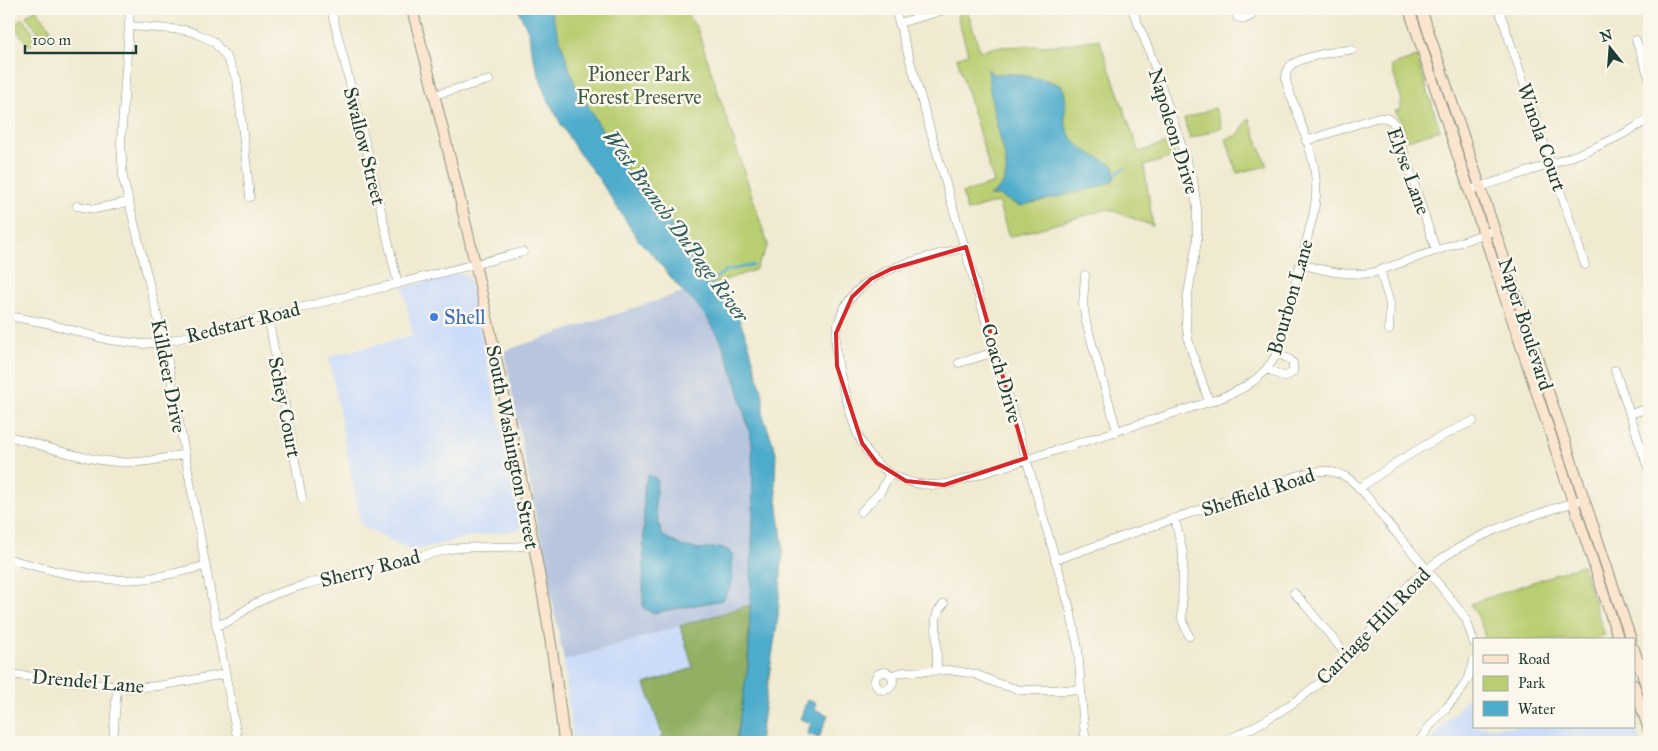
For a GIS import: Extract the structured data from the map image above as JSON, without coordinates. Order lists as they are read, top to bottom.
{
  "streets": {
    "main road": ["Naper Boulevard", "South Washington Street"],
    "street": [
      "Napoleon Drive",
      "Winola Court",
      "Swallow Street",
      "Elyse Lane",
      "Bourbon Lane",
      "Redstart Road",
      "Coach Drive",
      "Killdeer Drive",
      "Schey Court",
      "Sheffield Road",
      "Sherry Road",
      "Carriage Hill Road",
      "Drendel Lane"
    ]
  },
  "crossings": [
    ["Napoleon Drive", "Bourbon Lane"],
    ["Swallow Street", "Redstart Road"],
    ["Elyse Lane", "Bourbon Lane"],
    ["Bourbon Lane", "Coach Drive"],
    ["Redstart Road", "Killdeer Drive"],
    ["Redstart Road", "Schey Court"],
    ["Redstart Road", "South Washington Street"],
    ["Naper Boulevard", "Carriage Hill Road"],
    ["Coach Drive", "Sheffield Road"],
    ["Killdeer Drive", "Sherry Road"],
    ["Killdeer Drive", "Drendel Lane"],
    ["South Washington Street", "Sherry Road"],
    ["Sheffield Road", "Carriage Hill Road"]
  ],
  "water": ["West Branch DuPage River"],
  "parks": ["Pioneer Park Forest Preserve"],
  "places": ["Shell"],
  "legend": ["Road", "Park", "Water"],
  "scale_bar": "100 m",
  "north": "top"
}
